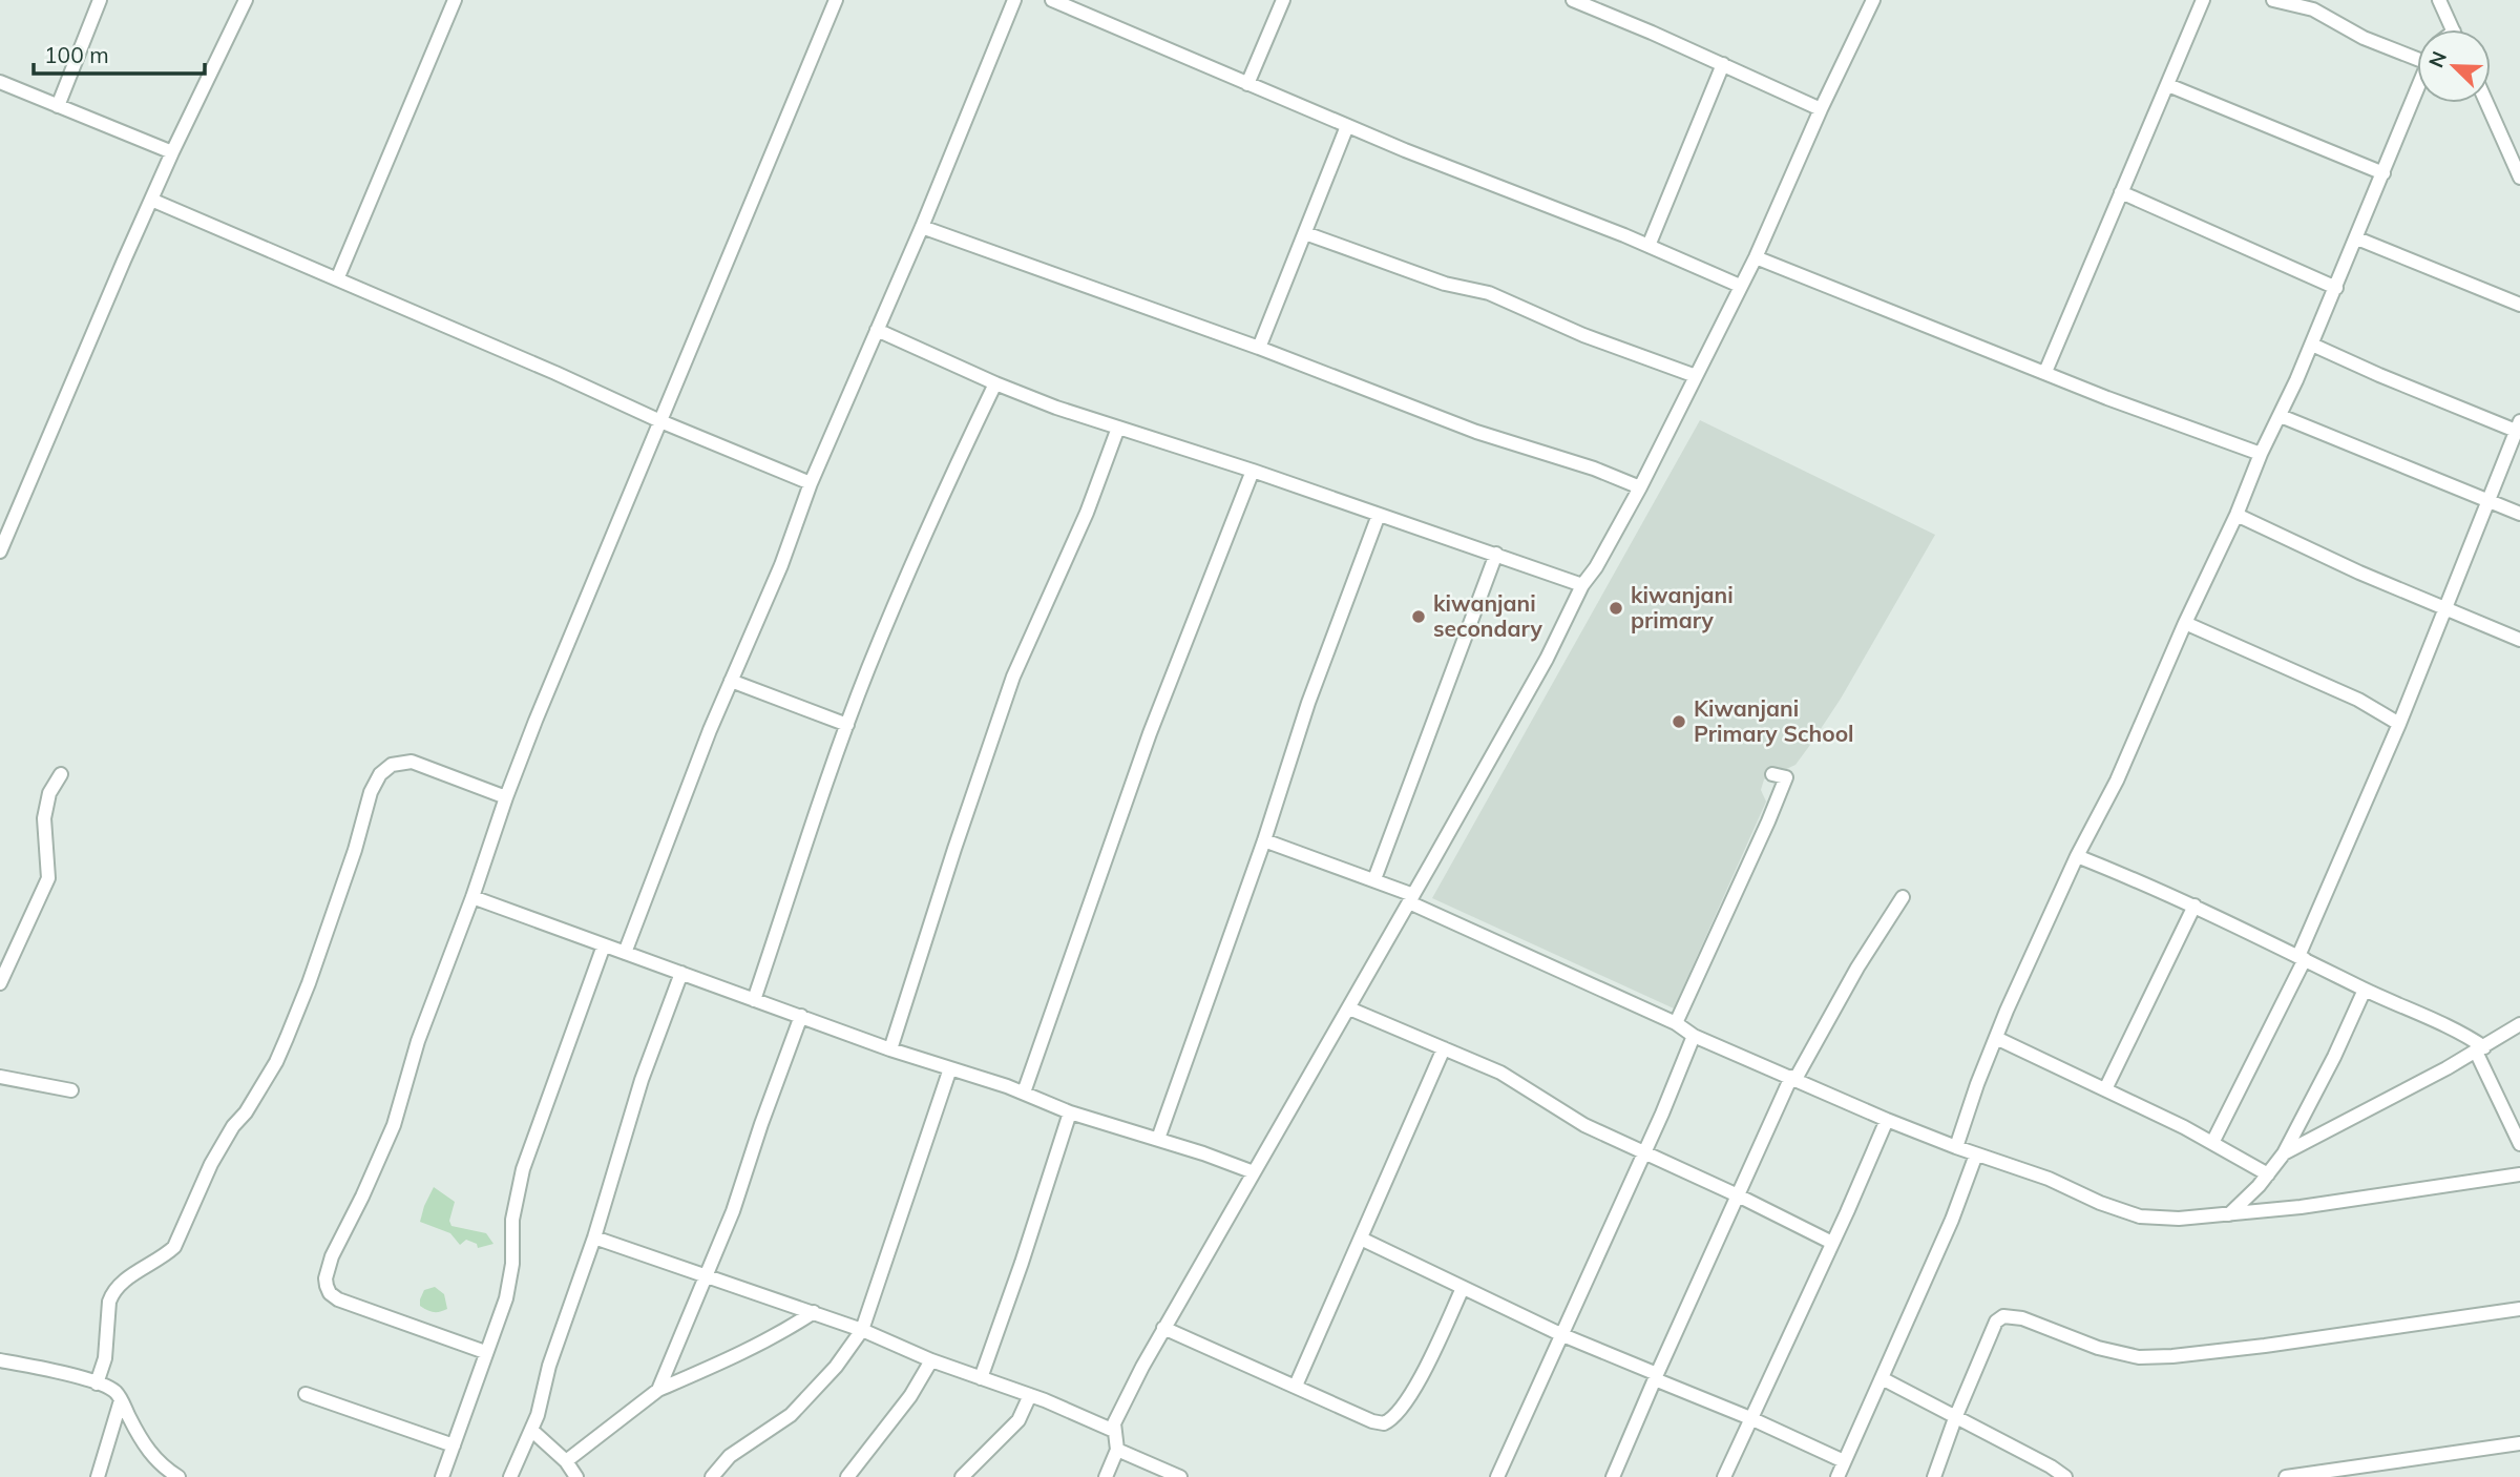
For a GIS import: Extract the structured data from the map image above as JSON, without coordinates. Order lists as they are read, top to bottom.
{
  "places": ["kiwanjani primary", "kiwanjani secondary", "Kiwanjani Primary School"],
  "scale_bar": "100 m",
  "north": "top left"
}
